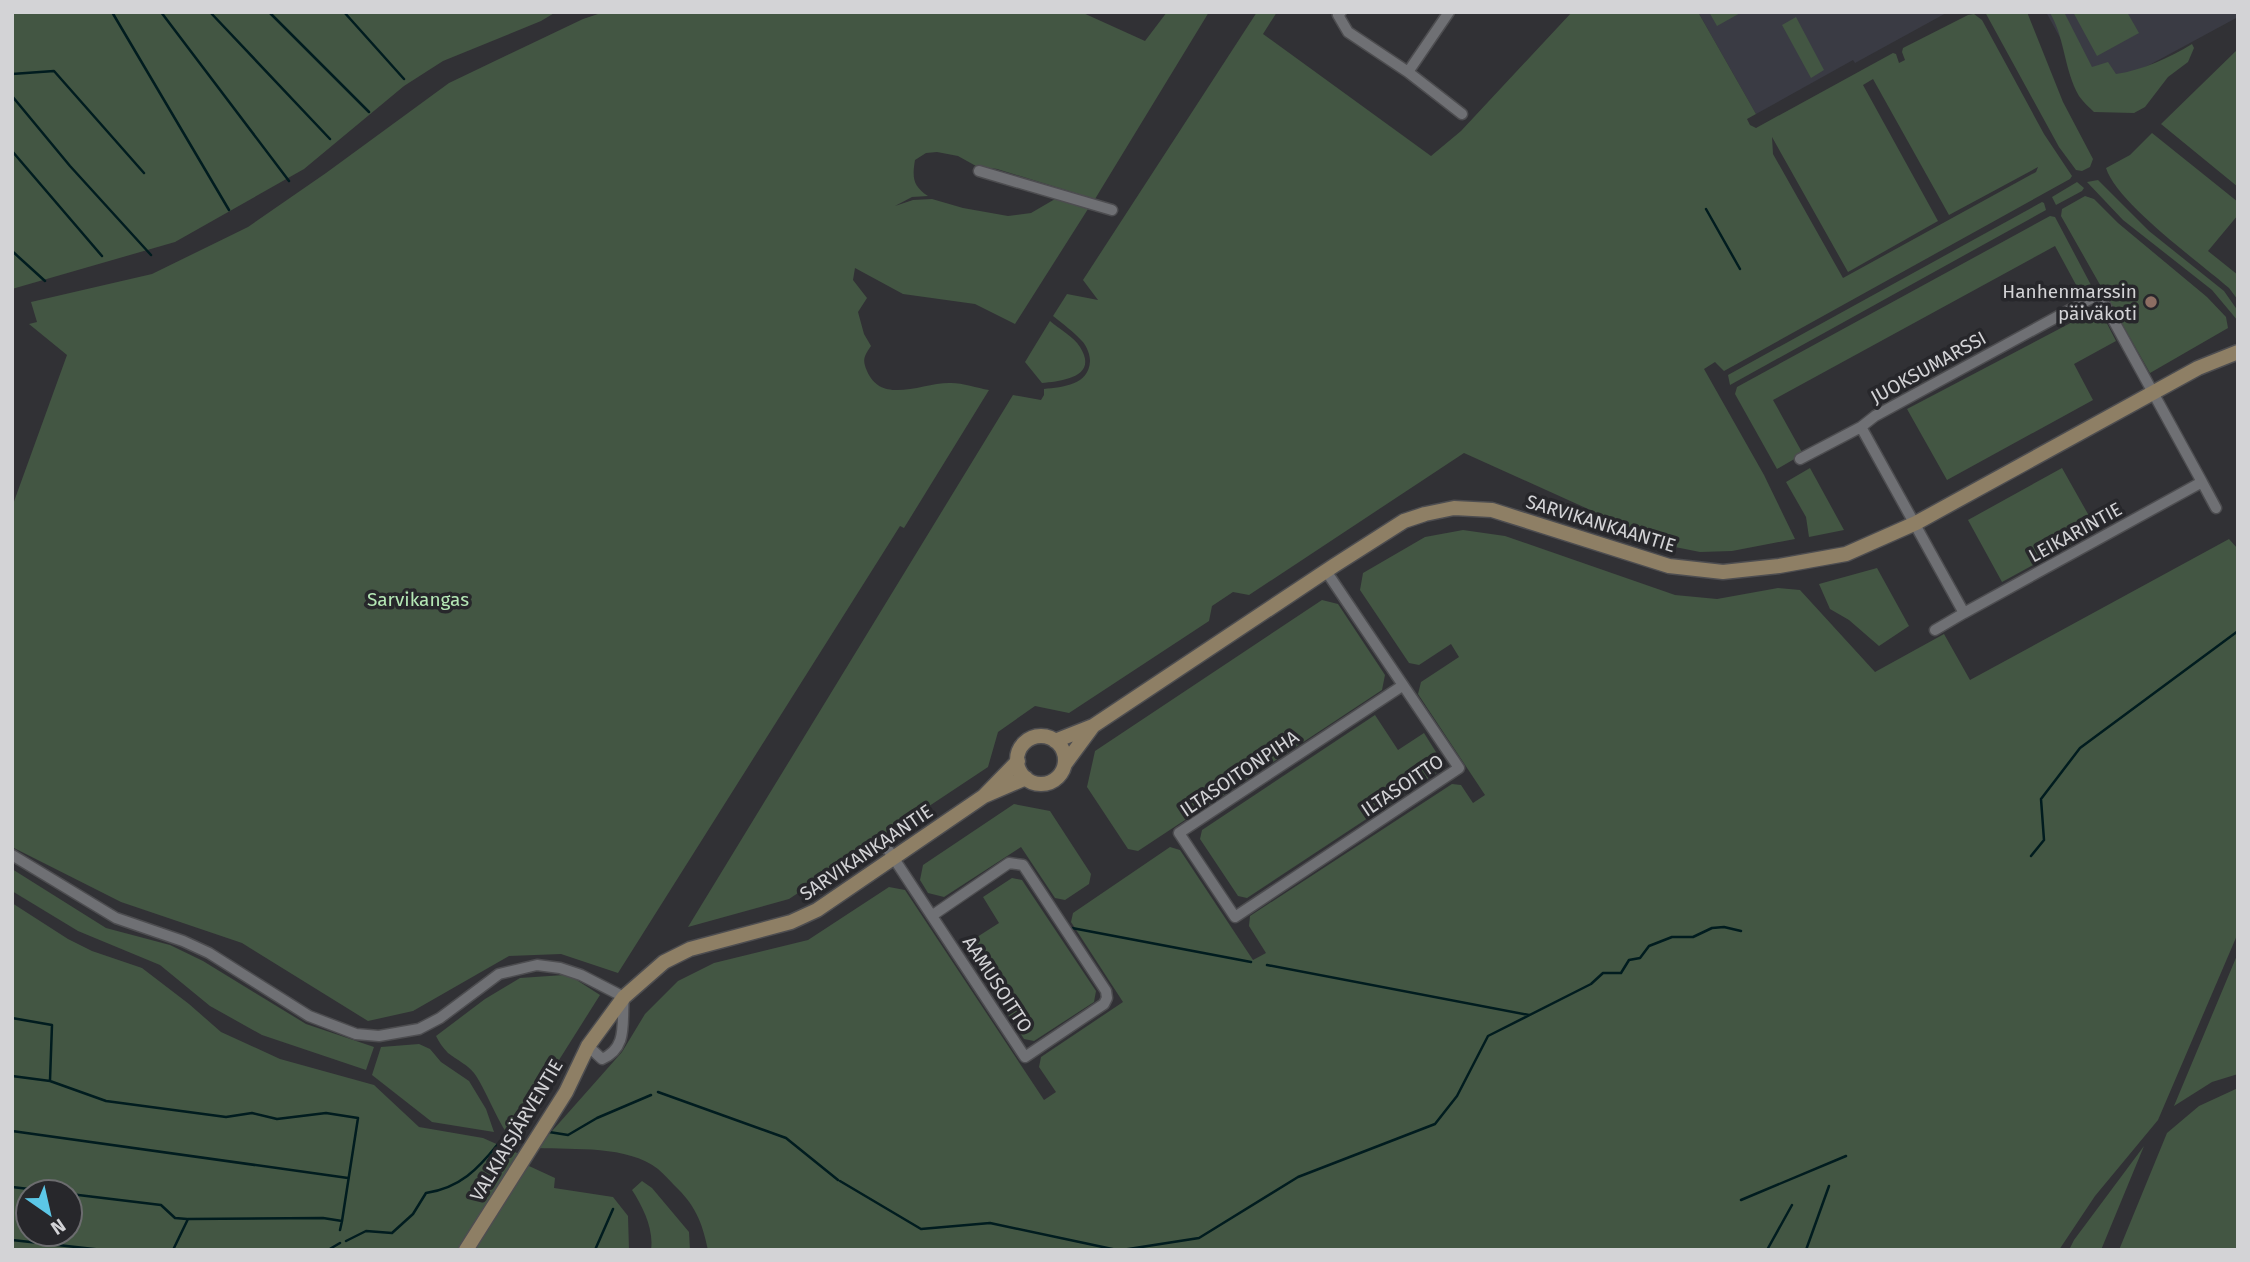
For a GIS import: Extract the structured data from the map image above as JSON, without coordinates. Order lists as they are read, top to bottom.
{
  "streets": {
    "street": [
      "JUOKSUMARSSI",
      "SARVIKANKAANTIE",
      "LEIKARINTIE",
      "ILTASOITONPIHA",
      "ILTASOITTO",
      "AAMUSOITTO",
      "VALKIAISJÄRVENTIE"
    ]
  },
  "crossings": [
    ["JUOKSUMARSSI", "SARVIKANKAANTIE"],
    ["SARVIKANKAANTIE", "ILTASOITTO"],
    ["SARVIKANKAANTIE", "AAMUSOITTO"],
    ["SARVIKANKAANTIE", "VALKIAISJÄRVENTIE"],
    ["ILTASOITONPIHA", "ILTASOITTO"]
  ],
  "parks": ["Sarvikangas"],
  "places": ["Hanhenmarssin päiväkoti"],
  "north": "bottom right"
}
